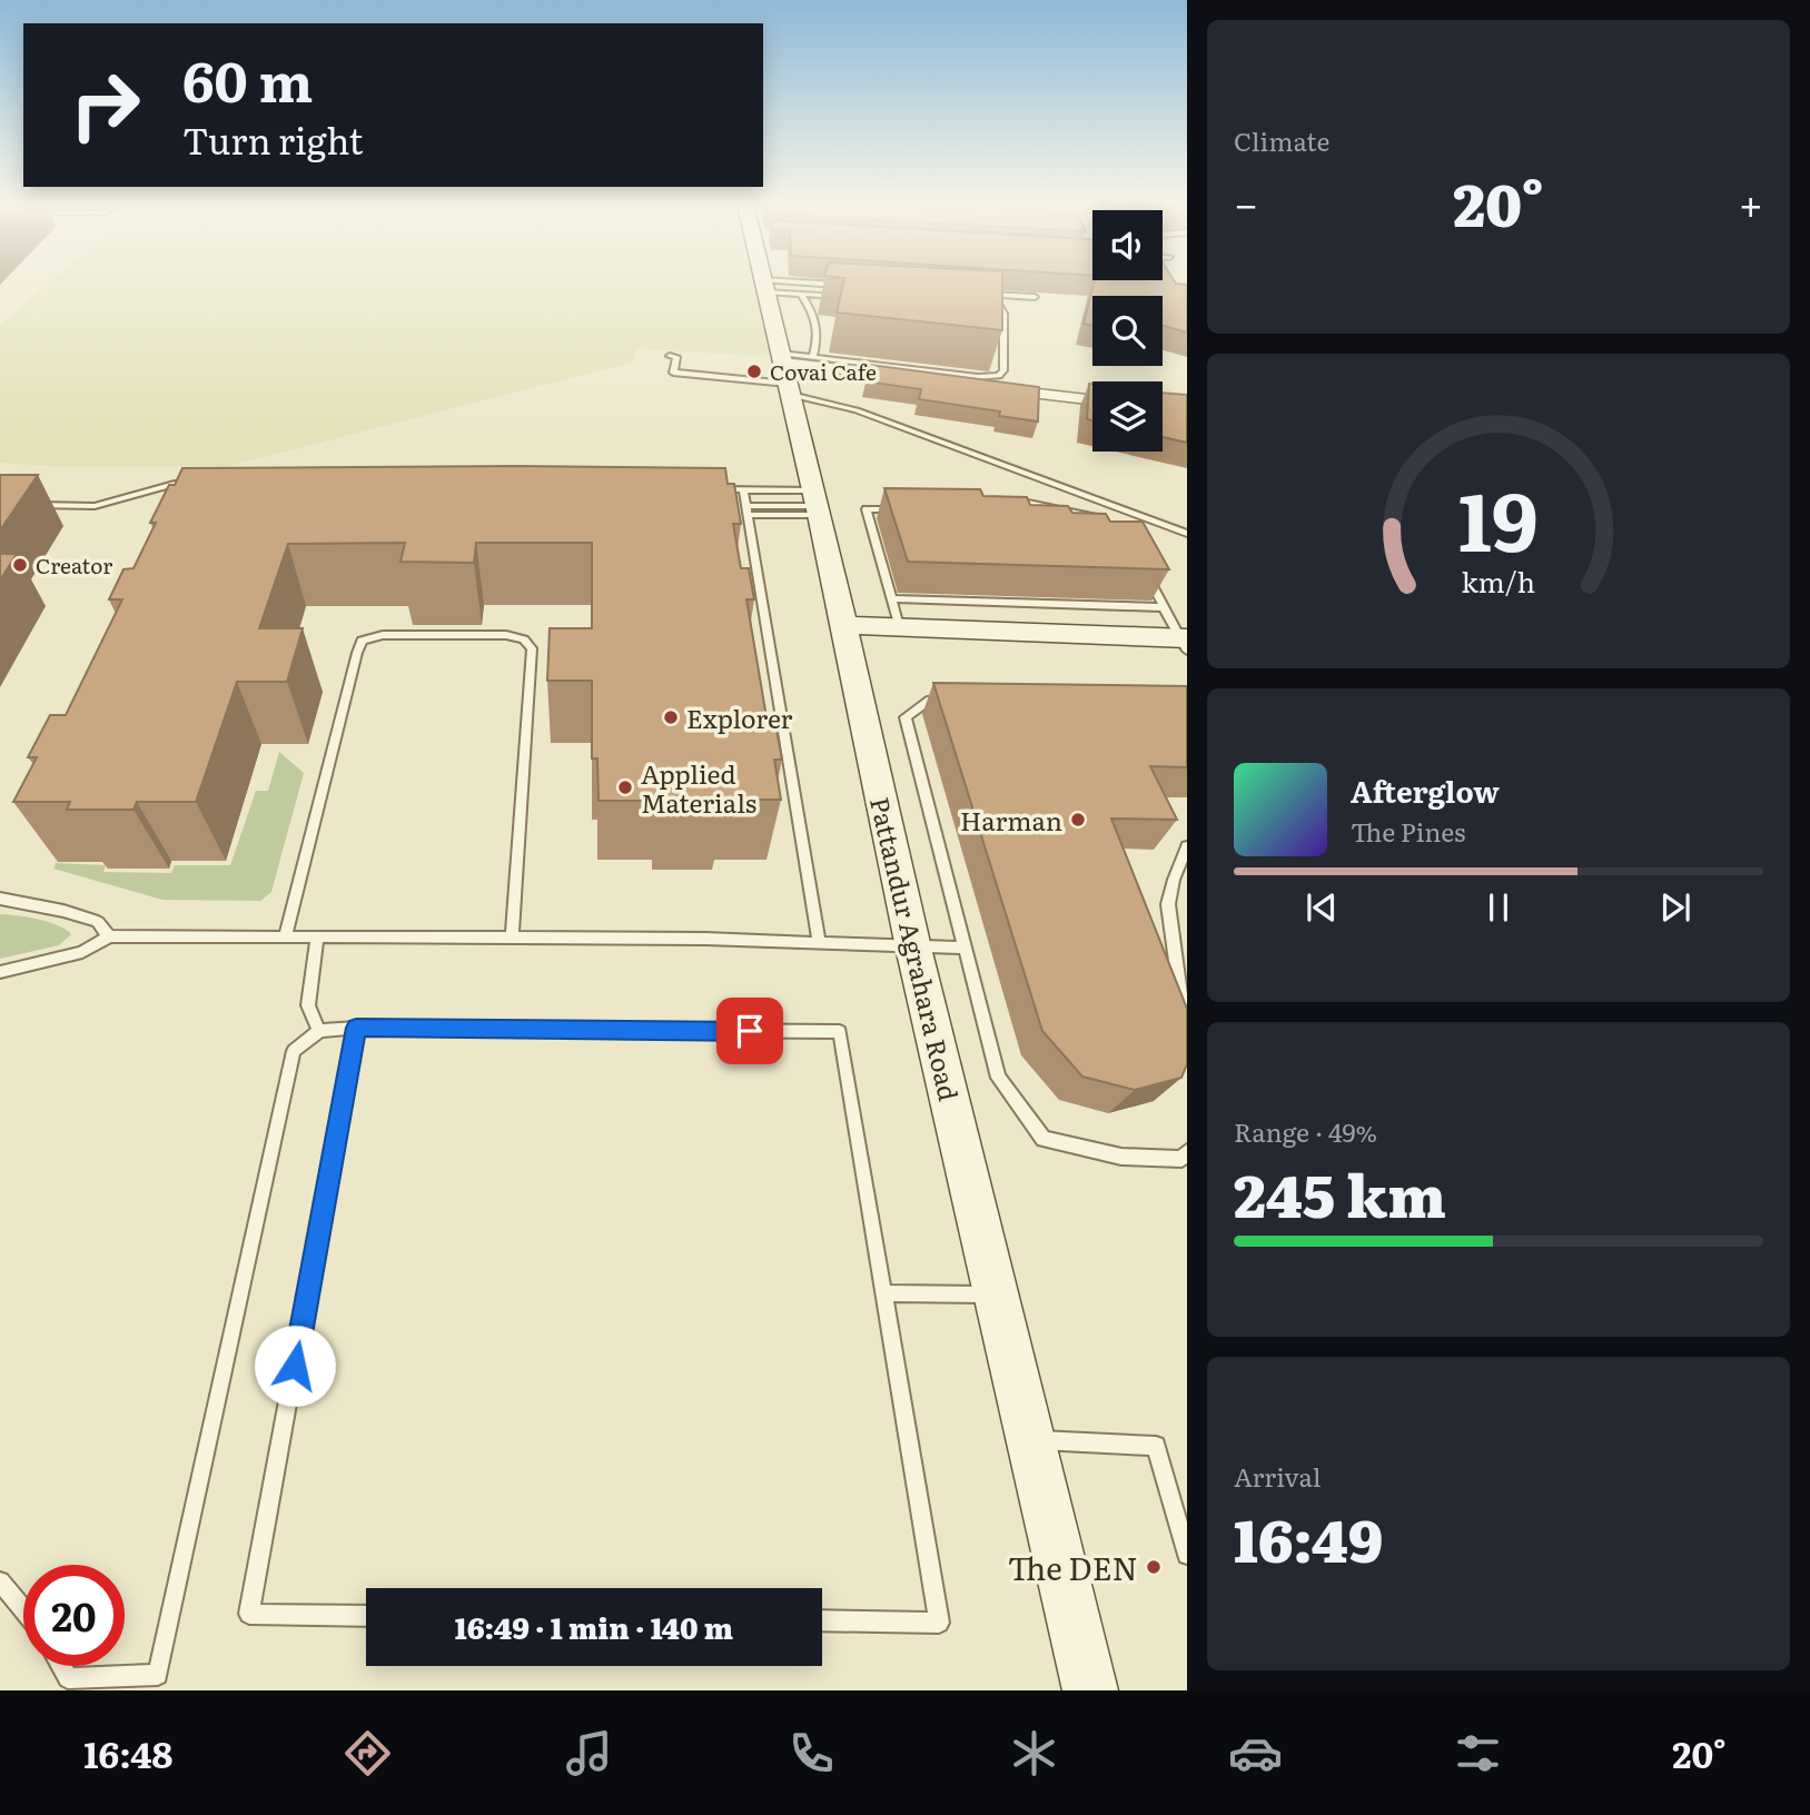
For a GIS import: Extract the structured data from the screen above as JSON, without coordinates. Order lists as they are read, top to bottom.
{
  "streets": {
    "street": ["Pattandur Agrahara Road"]
  },
  "places": [
    "Covai Cafe",
    "Creator",
    "Explorer",
    "Applied Materials",
    "Harman",
    "The DEN"
  ],
  "page": {
    "tile": [
      "Climate",
      ["Range · 49%", "245 km"],
      ["Arrival", "16:49"]
    ],
    "turn": ["60 m", "Turn right"],
    "heat": ["−", "20°", "+"],
    "song": ["Afterglow", "The Pines"],
    "limit": "20",
    "trip": "16:49 · 1 min · 140 m",
    "tabs": ["16:48", "20°"],
    "gauge": ["19", "km/h"]
  }
}
